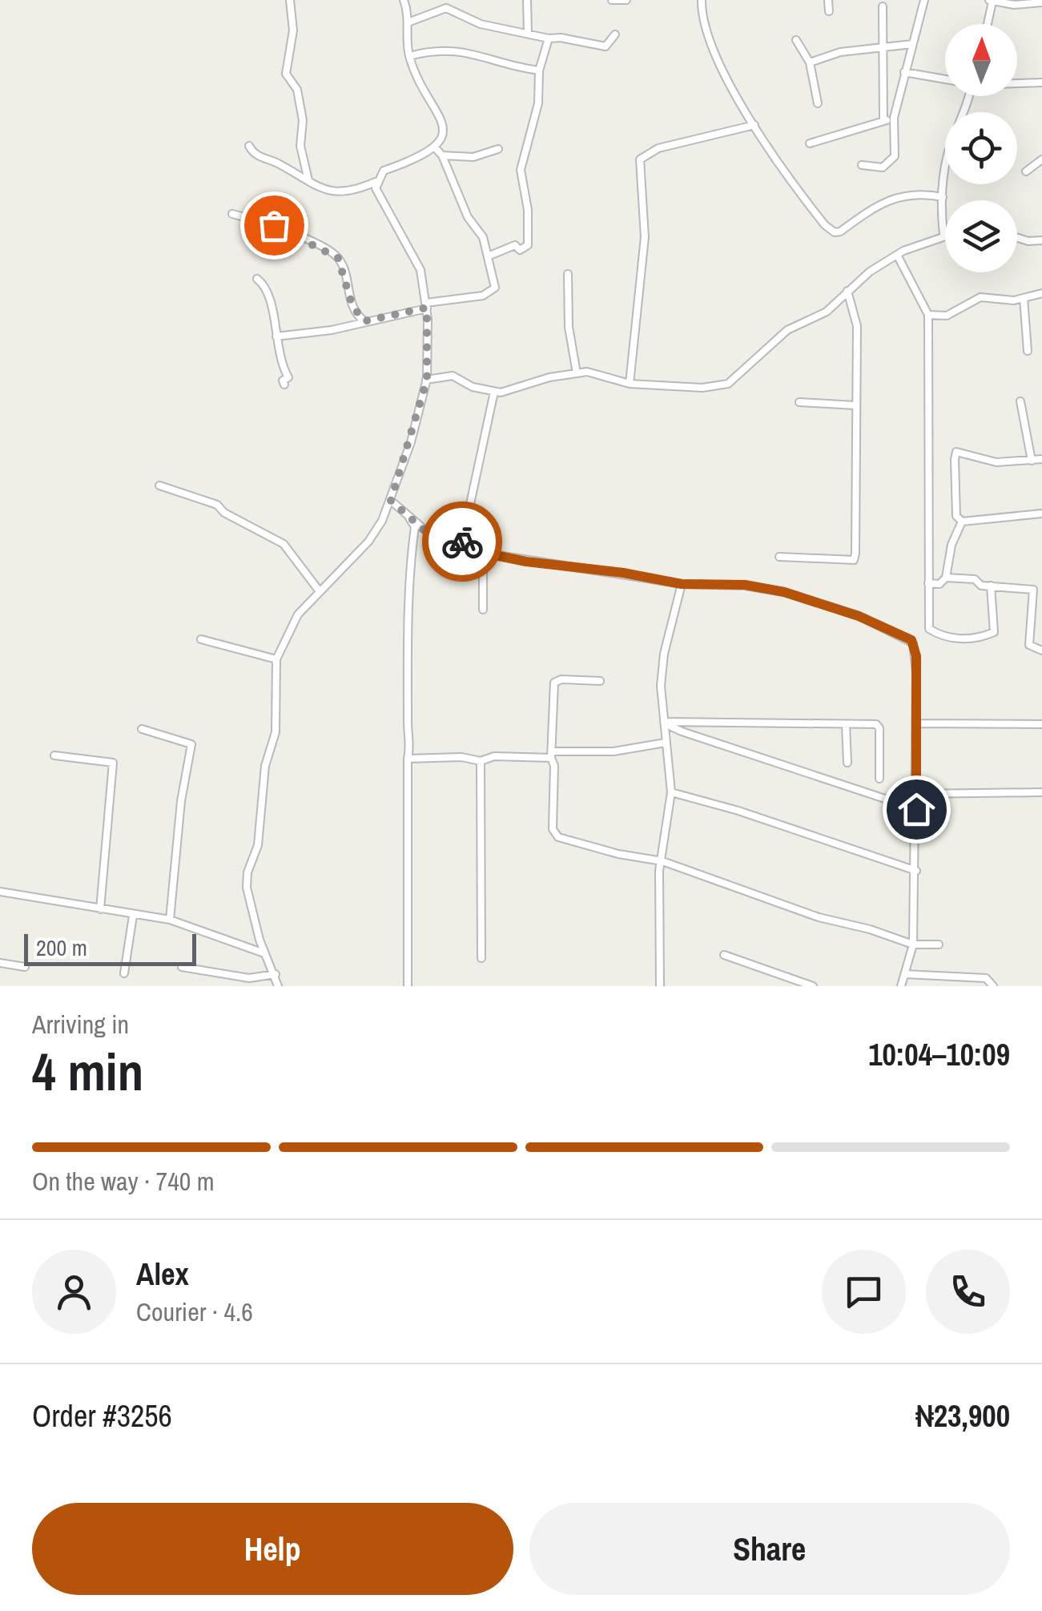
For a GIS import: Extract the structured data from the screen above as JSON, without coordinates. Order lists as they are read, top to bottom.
{
  "scale_bar": "200 m",
  "north": "top",
  "page": {
    "scale": "200 m",
    "heading": ["4 min", "Arriving in", "10:04–10:09"],
    "panel": [
      "Alex",
      "Courier · 4.6",
      "Order #3256",
      "₦23,900"
    ],
    "bar": "On the way · 740 m",
    "buttons": ["Help", "Share"]
  }
}
